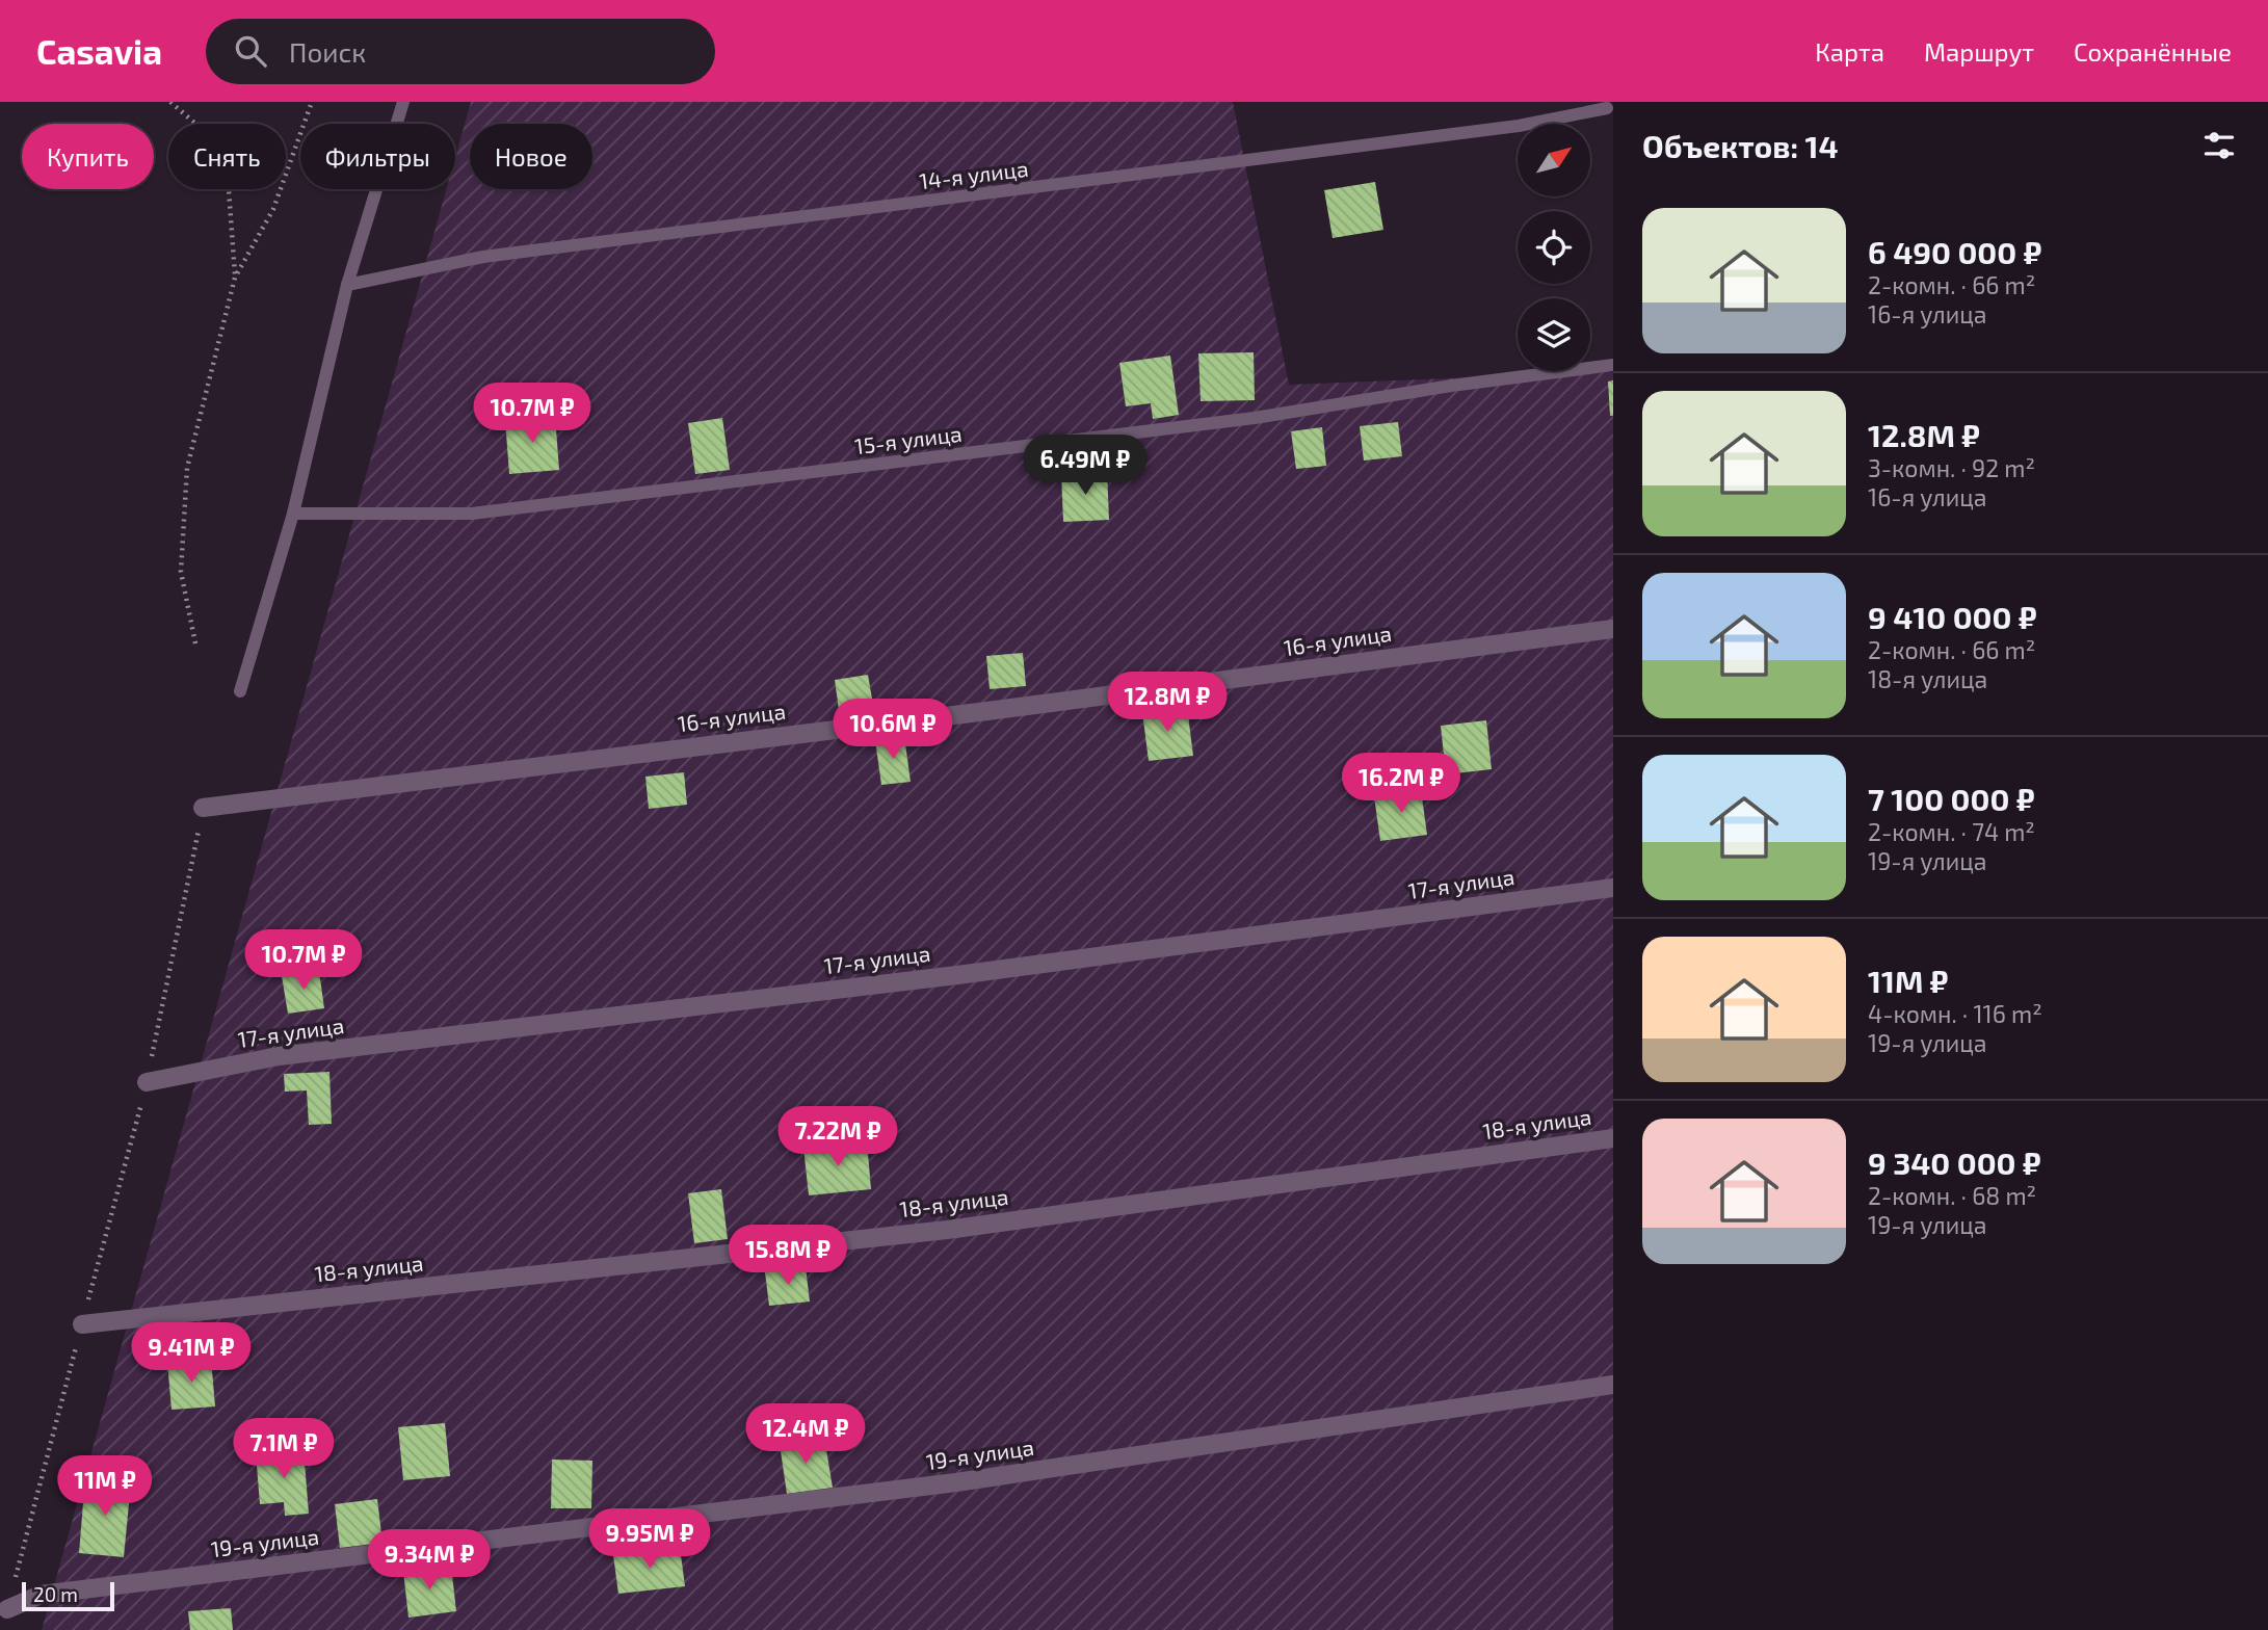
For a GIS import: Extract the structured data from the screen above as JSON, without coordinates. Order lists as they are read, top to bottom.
{
  "streets": {
    "street": [
      "16-я улица",
      "17-я улица",
      "18-я улица",
      "19-я улица"
    ],
    "lane": ["14-я улица", "15-я улица"]
  },
  "scale_bar": "20 m",
  "north": "top right",
  "page": {
    "header": "Casavia",
    "search": "Поиск",
    "nav": ["Карта", "Маршрут", "Сохранённые"],
    "heading": "Объектов: 14",
    "chip": [
      "Купить",
      "Снять",
      "Фильтры",
      "Новое"
    ],
    "list": [
      {
        "name": "6 490 000 ₽",
        "note": "2-комн. · 66 m² · 16-я улица"
      },
      {
        "name": "12.8M ₽",
        "note": "3-комн. · 92 m² · 16-я улица"
      },
      {
        "name": "9 410 000 ₽",
        "note": "2-комн. · 66 m² · 18-я улица"
      },
      {
        "name": "7 100 000 ₽",
        "note": "2-комн. · 74 m² · 19-я улица"
      },
      {
        "name": "11M ₽",
        "note": "4-комн. · 116 m² · 19-я улица"
      },
      {
        "name": "9 340 000 ₽",
        "note": "2-комн. · 68 m² · 19-я улица"
      }
    ],
    "price": [
      "10.7M ₽",
      "6.49M ₽",
      "12.8M ₽",
      "10.6M ₽",
      "16.2M ₽",
      "10.7M ₽",
      "7.22M ₽",
      "15.8M ₽",
      "9.41M ₽",
      "12.4M ₽",
      "7.1M ₽",
      "11M ₽",
      "9.95M ₽",
      "9.34M ₽"
    ],
    "scale": "20 m"
  }
}
